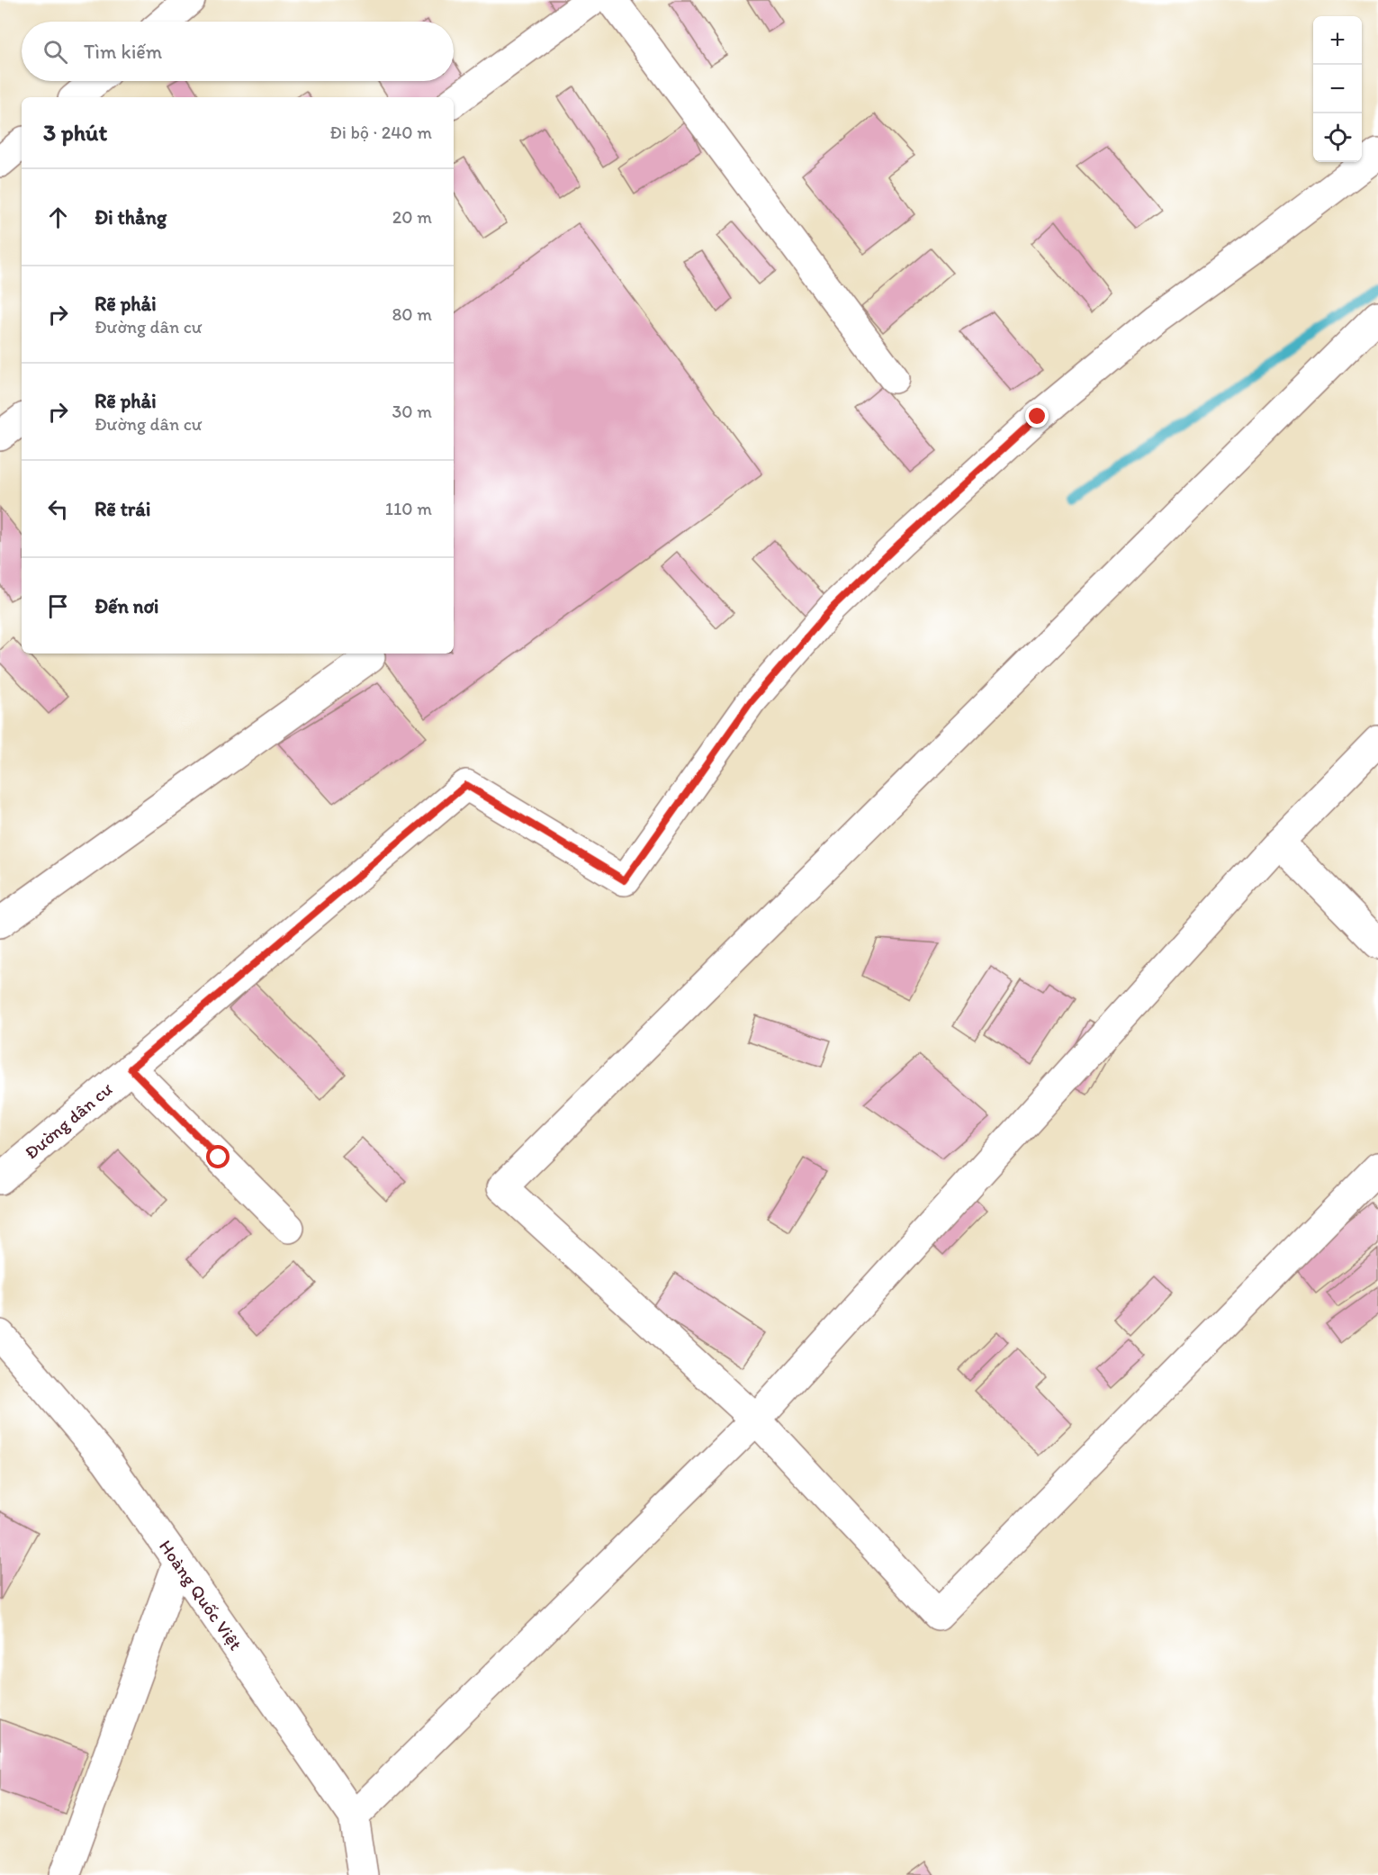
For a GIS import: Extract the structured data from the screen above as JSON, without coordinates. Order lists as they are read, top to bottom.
{
  "streets": {
    "street": ["Đường dân cư", "Hoàng Quốc Việt"]
  },
  "page": {
    "map_buttons": ["+", "−"],
    "search": "Tìm kiếm",
    "heading": ["3 phút", "Đi bộ · 240 m"],
    "list": [
      ["Đi thẳng", "20 m"],
      ["Rẽ phải", "Đường dân cư", "80 m"],
      ["Rẽ phải", "Đường dân cư", "30 m"],
      ["Rẽ trái", "110 m"],
      "Đến nơi"
    ]
  }
}
